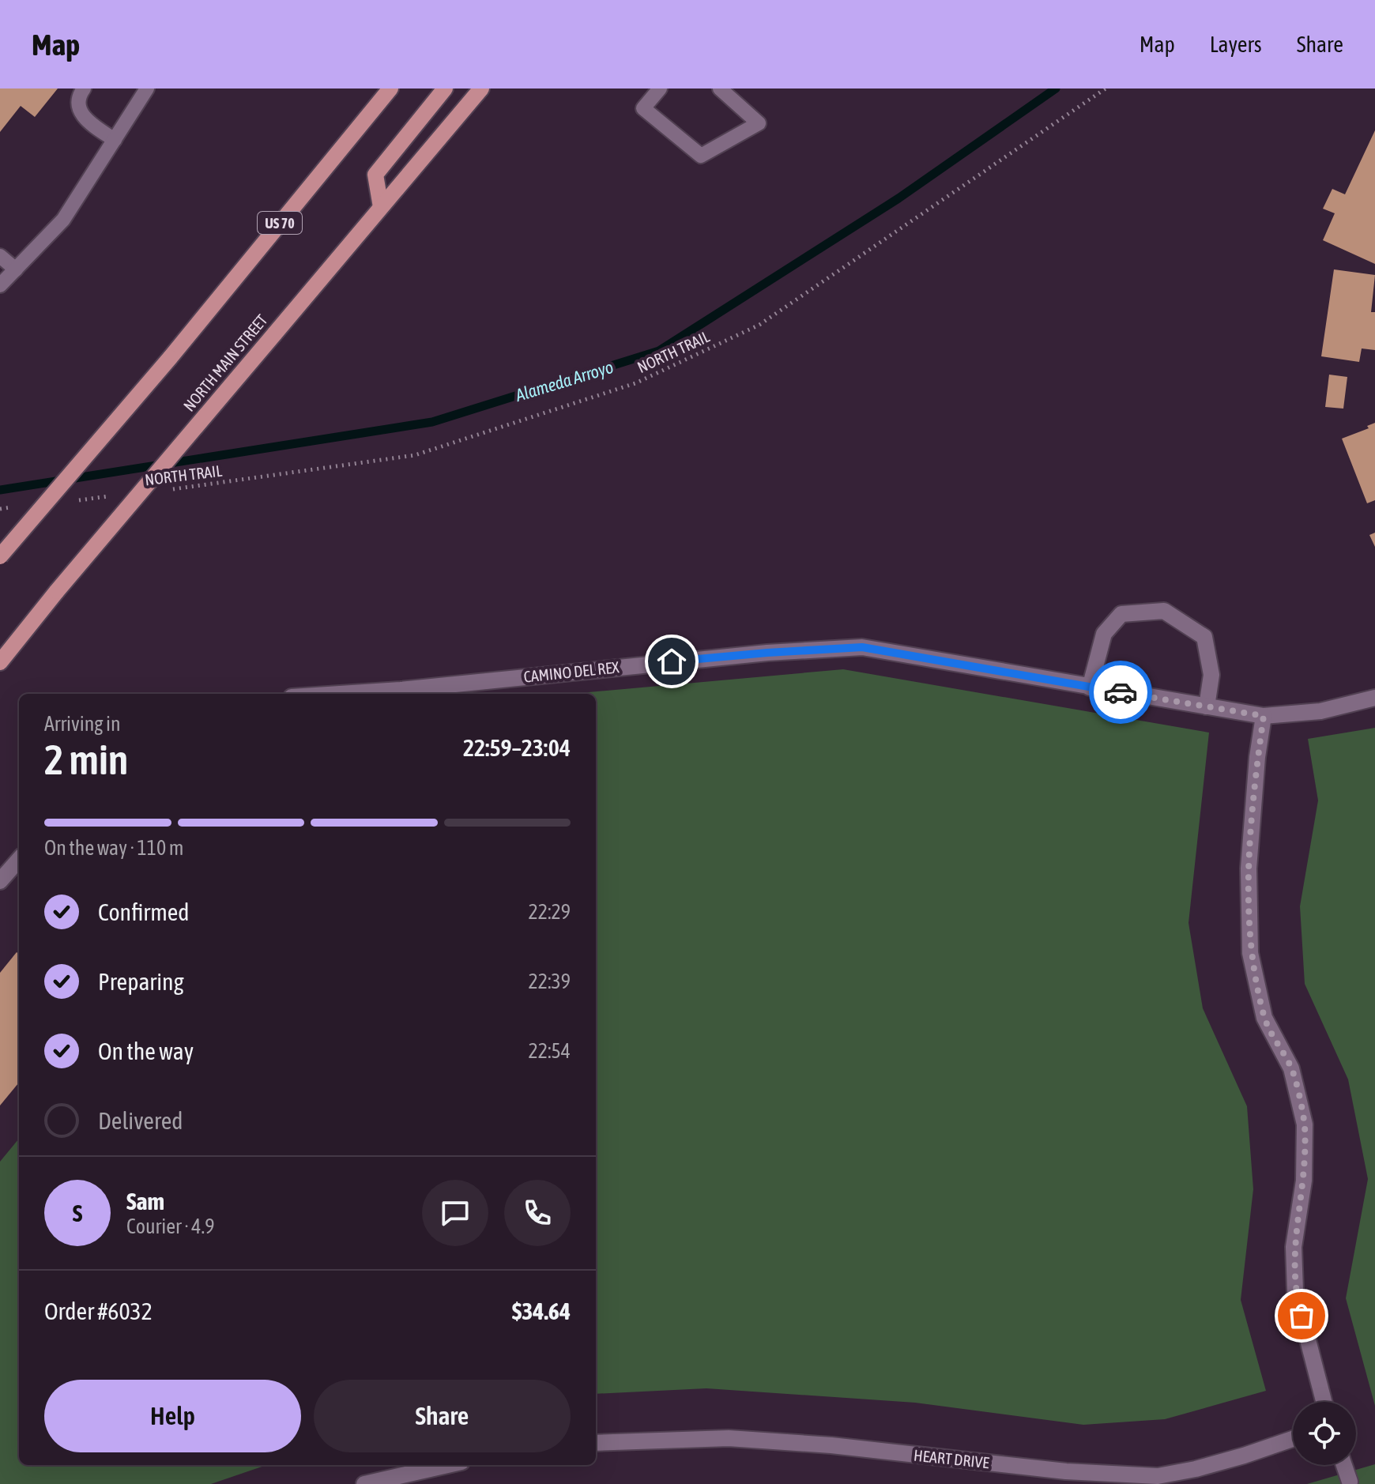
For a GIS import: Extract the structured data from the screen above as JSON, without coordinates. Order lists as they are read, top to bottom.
{
  "streets": {
    "main road": ["US 70", "NORTH MAIN STREET"],
    "street": ["CAMINO DEL REX", "HEART DRIVE"],
    "path": ["NORTH TRAIL"]
  },
  "water": ["Alameda Arroyo"],
  "page": {
    "header": "Map",
    "nav": ["Map", "Layers", "Share"],
    "heading": ["2 min", "Arriving in", "22:59–23:04"],
    "panel": [
      "Sam",
      "Courier · 4.9",
      "Order #6032",
      "$34.64"
    ],
    "bar": "On the way · 110 m",
    "list": [
      ["Confirmed", "22:29"],
      ["Preparing", "22:39"],
      ["On the way", "22:54"],
      "Delivered"
    ],
    "round": "S",
    "buttons": ["Help", "Share"]
  }
}
